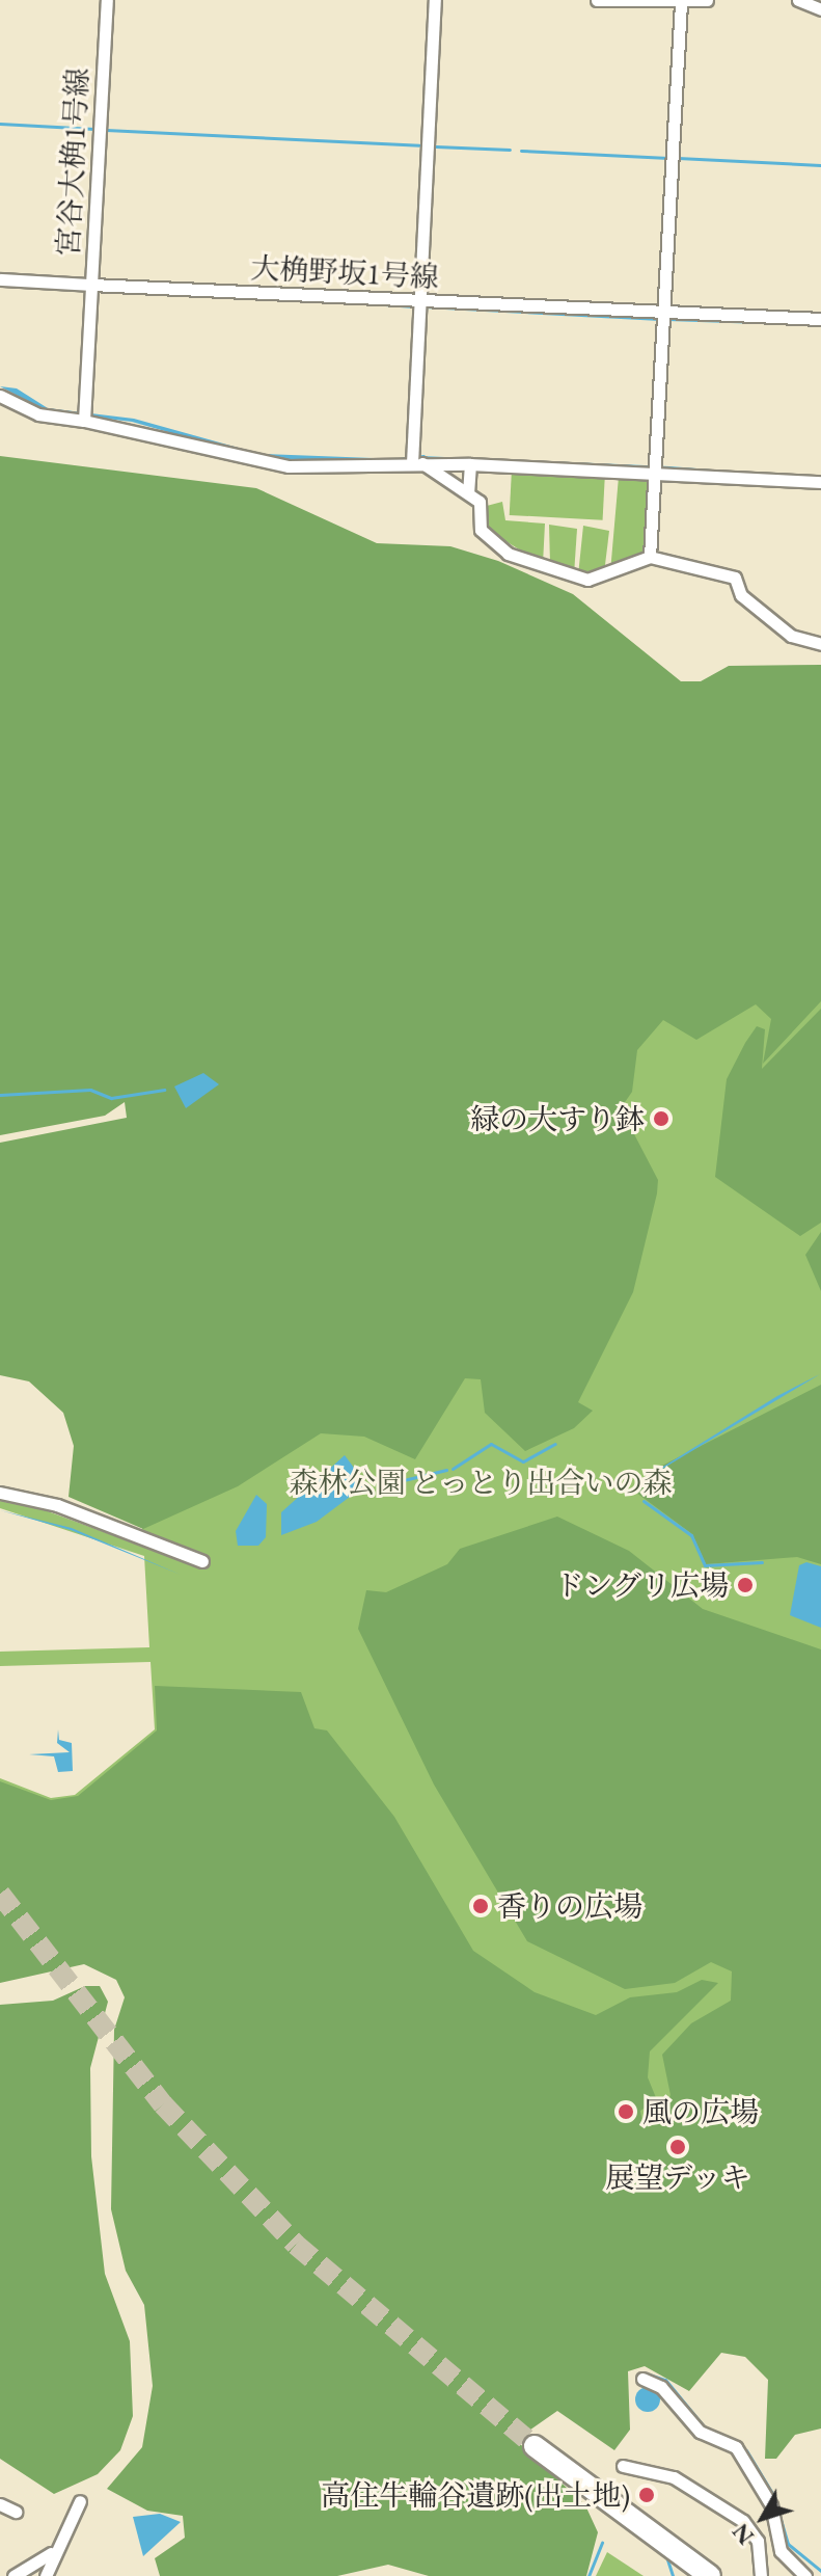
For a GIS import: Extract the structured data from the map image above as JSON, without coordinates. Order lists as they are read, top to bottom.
{
  "streets": {
    "street": ["宮谷大桷1号線", "大桷野坂1号線"]
  },
  "crossings": [
    ["宮谷大桷1号線", "大桷野坂1号線"]
  ],
  "parks": ["森林公園 とっとり出合いの森"],
  "places": [
    "緑の大すり鉢",
    "ドングリ広場",
    "香りの広場",
    "風の広場",
    "展望デッキ",
    "高住牛輪谷遺跡(出土地)"
  ],
  "north": "bottom left"
}
